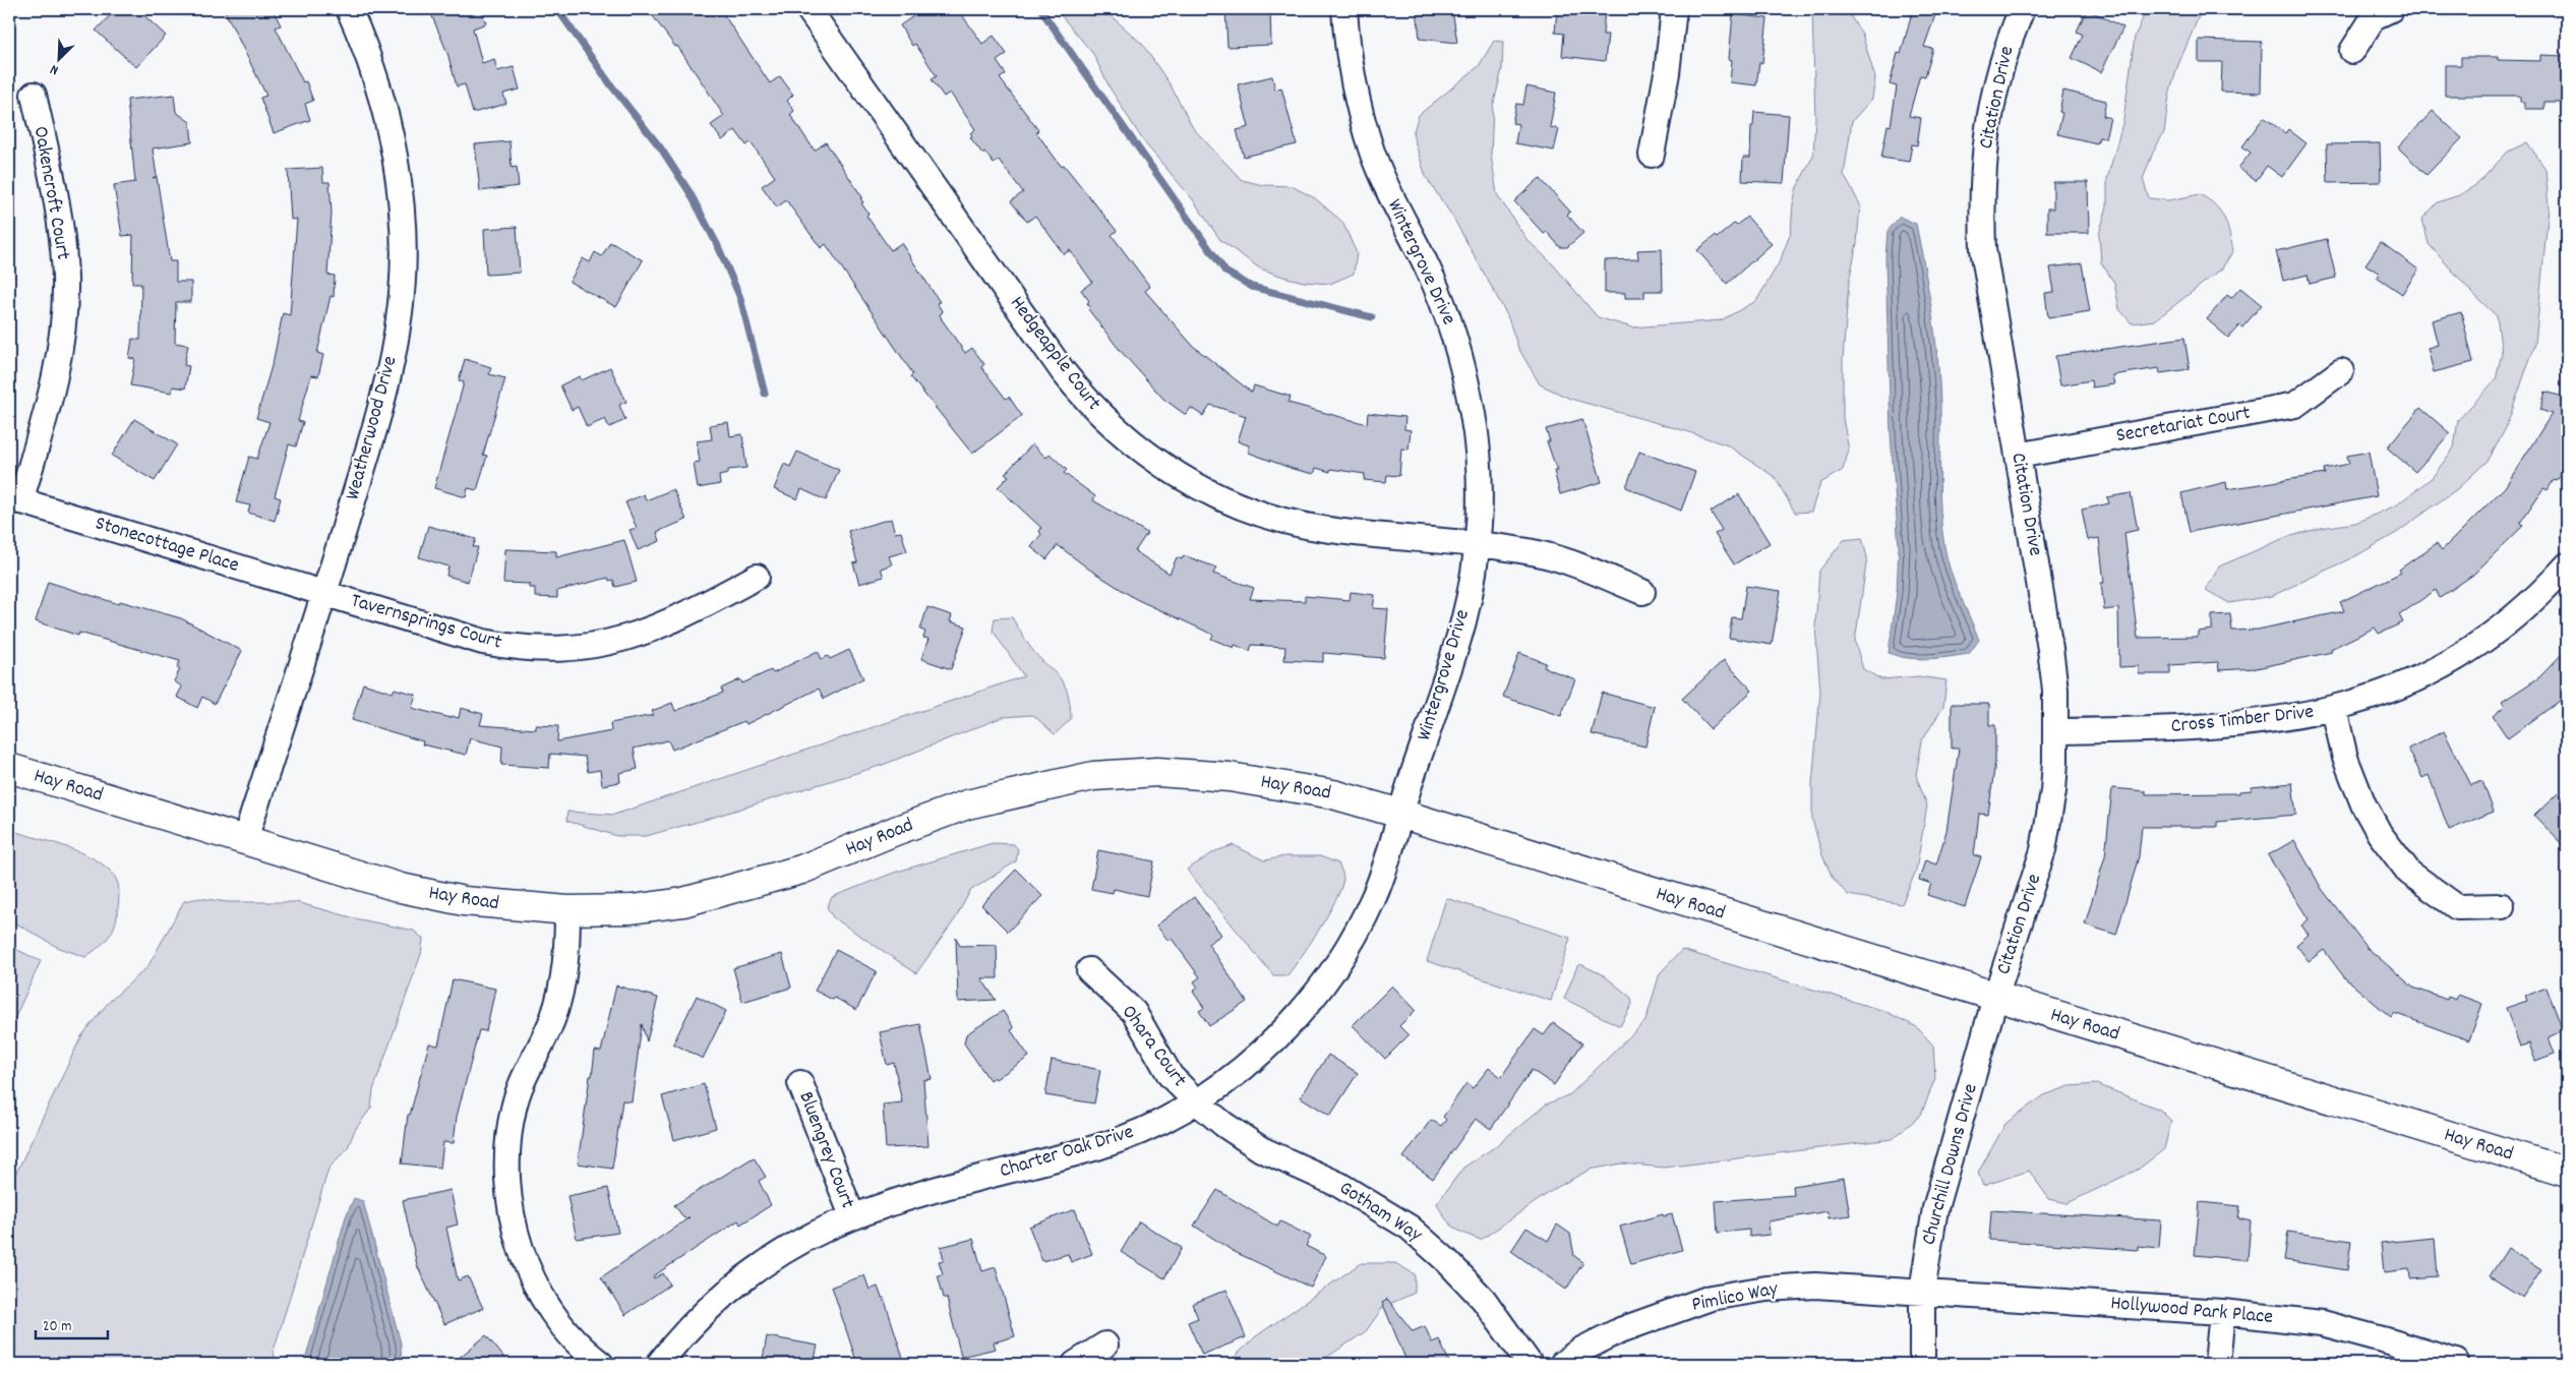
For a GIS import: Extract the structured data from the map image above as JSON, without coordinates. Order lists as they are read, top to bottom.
{
  "streets": {
    "street": [
      "Citation Drive",
      "Oakencroft Court",
      "Wintergrove Drive",
      "Hedgeapple Court",
      "Secretariat Court",
      "Weatherwood Drive",
      "Stonecottage Place",
      "Tavernsprings Court",
      "Cross Timber Drive",
      "Hay Road",
      "Ohara Court",
      "Bluengrey Court",
      "Charter Oak Drive",
      "Churchill Downs Drive",
      "Gotham Way",
      "Pimlico Way",
      "Hollywood Park Place"
    ]
  },
  "crossings": [
    ["Citation Drive", "Secretariat Court"],
    ["Citation Drive", "Cross Timber Drive"],
    ["Citation Drive", "Hay Road"],
    ["Citation Drive", "Churchill Downs Drive"],
    ["Oakencroft Court", "Stonecottage Place"],
    ["Wintergrove Drive", "Hedgeapple Court"],
    ["Wintergrove Drive", "Hay Road"],
    ["Wintergrove Drive", "Charter Oak Drive"],
    ["Weatherwood Drive", "Stonecottage Place"],
    ["Weatherwood Drive", "Tavernsprings Court"],
    ["Weatherwood Drive", "Hay Road"],
    ["Stonecottage Place", "Tavernsprings Court"],
    ["Hay Road", "Charter Oak Drive"],
    ["Hay Road", "Churchill Downs Drive"],
    ["Ohara Court", "Charter Oak Drive"],
    ["Ohara Court", "Gotham Way"],
    ["Bluengrey Court", "Charter Oak Drive"],
    ["Charter Oak Drive", "Gotham Way"],
    ["Churchill Downs Drive", "Pimlico Way"],
    ["Churchill Downs Drive", "Hollywood Park Place"],
    ["Pimlico Way", "Hollywood Park Place"]
  ],
  "scale_bar": "20 m",
  "north": "bottom left"
}
